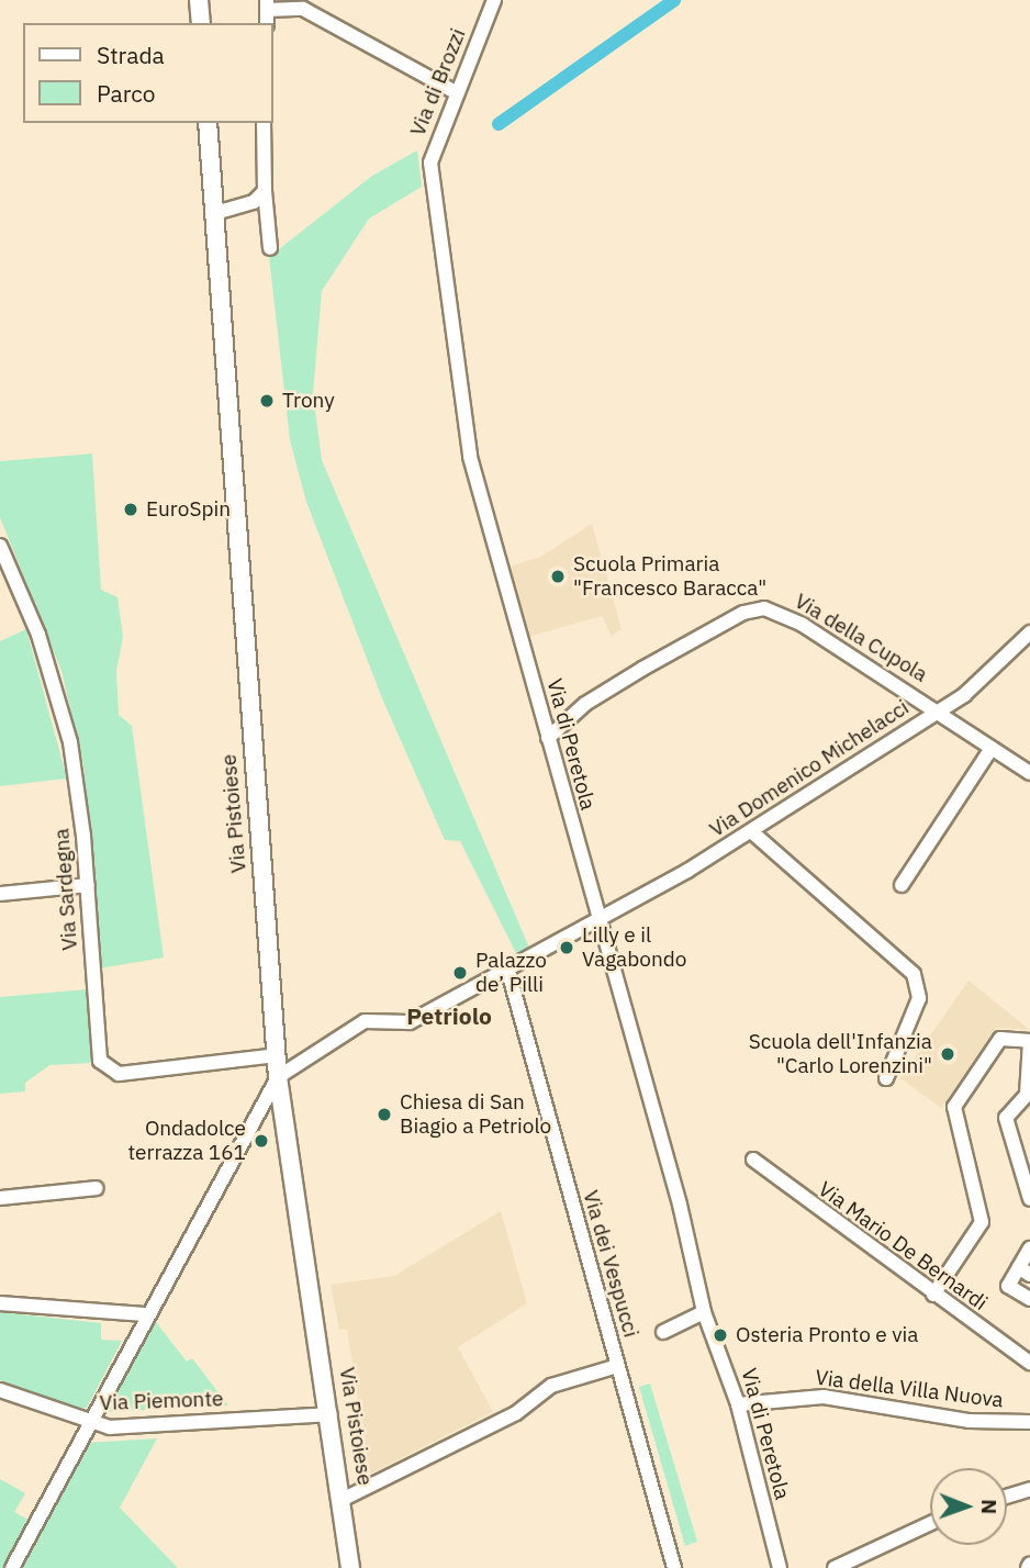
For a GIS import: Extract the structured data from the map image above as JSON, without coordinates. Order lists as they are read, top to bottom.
{
  "streets": {
    "main road": ["Via Pistoiese"],
    "street": [
      "Via di Brozzi",
      "Via della Cupola",
      "Via di Peretola",
      "Via Domenico Michelacci",
      "Via Sardegna",
      "Via Mario De Bernardi",
      "Via dei Vespucci",
      "Via della Villa Nuova",
      "Via Piemonte"
    ]
  },
  "crossings": [
    ["Via di Brozzi", "Via di Peretola"],
    ["Via della Cupola", "Via di Peretola"],
    ["Via della Cupola", "Via Domenico Michelacci"],
    ["Via di Peretola", "Via Domenico Michelacci"],
    ["Via di Peretola", "Via della Villa Nuova"],
    ["Via Domenico Michelacci", "Via Pistoiese"],
    ["Via Domenico Michelacci", "Via dei Vespucci"],
    ["Via Pistoiese", "Via Sardegna"],
    ["Via Pistoiese", "Via Piemonte"]
  ],
  "districts": ["Petriolo"],
  "places": [
    "Trony",
    "EuroSpin",
    "Scuola Primaria \"Francesco Baracca\"",
    "Lilly e il Vagabondo",
    "Palazzo de’ Pilli",
    "Scuola dell'Infanzia \"Carlo Lorenzini\"",
    "Chiesa di San Biagio a Petriolo",
    "Ondadolce terrazza 161",
    "Osteria Pronto e via"
  ],
  "legend": ["Strada", "Parco"],
  "north": "right"
}
